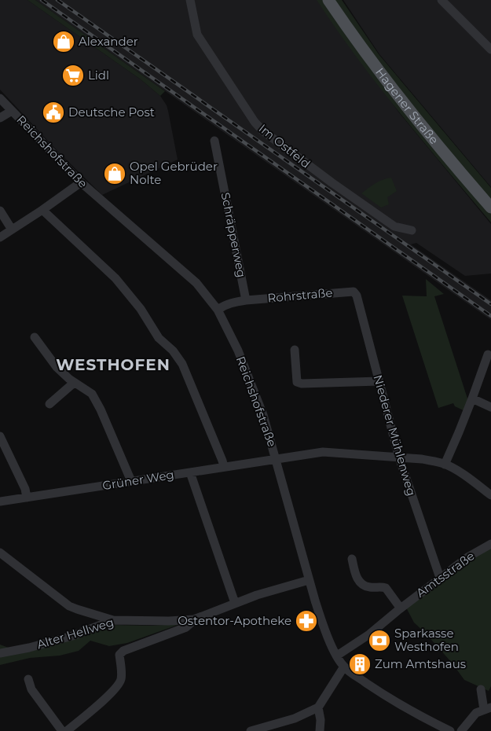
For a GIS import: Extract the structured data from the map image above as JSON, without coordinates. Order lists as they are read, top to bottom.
{
  "streets": {
    "main road": ["Hagener Straße"],
    "street": [
      "Im Ostfeld",
      "Reichshofstraße",
      "Schräpperweg",
      "Rohrstraße",
      "Niederer Mühlenweg",
      "Grüner Weg",
      "Amtsstraße",
      "Alter Hellweg"
    ]
  },
  "crossings": [
    ["Reichshofstraße", "Grüner Weg"],
    ["Reichshofstraße", "Amtsstraße"],
    ["Reichshofstraße", "Alter Hellweg"],
    ["Schräpperweg", "Rohrstraße"],
    ["Rohrstraße", "Niederer Mühlenweg"],
    ["Niederer Mühlenweg", "Grüner Weg"],
    ["Niederer Mühlenweg", "Amtsstraße"]
  ],
  "districts": ["WESTHOFEN"],
  "places": {
    "shop": ["Alexander", "Opel Gebrüder Nolte"],
    "supermarket": ["Lidl"],
    "public building": ["Deutsche Post"],
    "pharmacy": ["Ostentor-Apotheke"],
    "bank": ["Sparkasse Westhofen"],
    "building": ["Zum Amtshaus"]
  }
}
